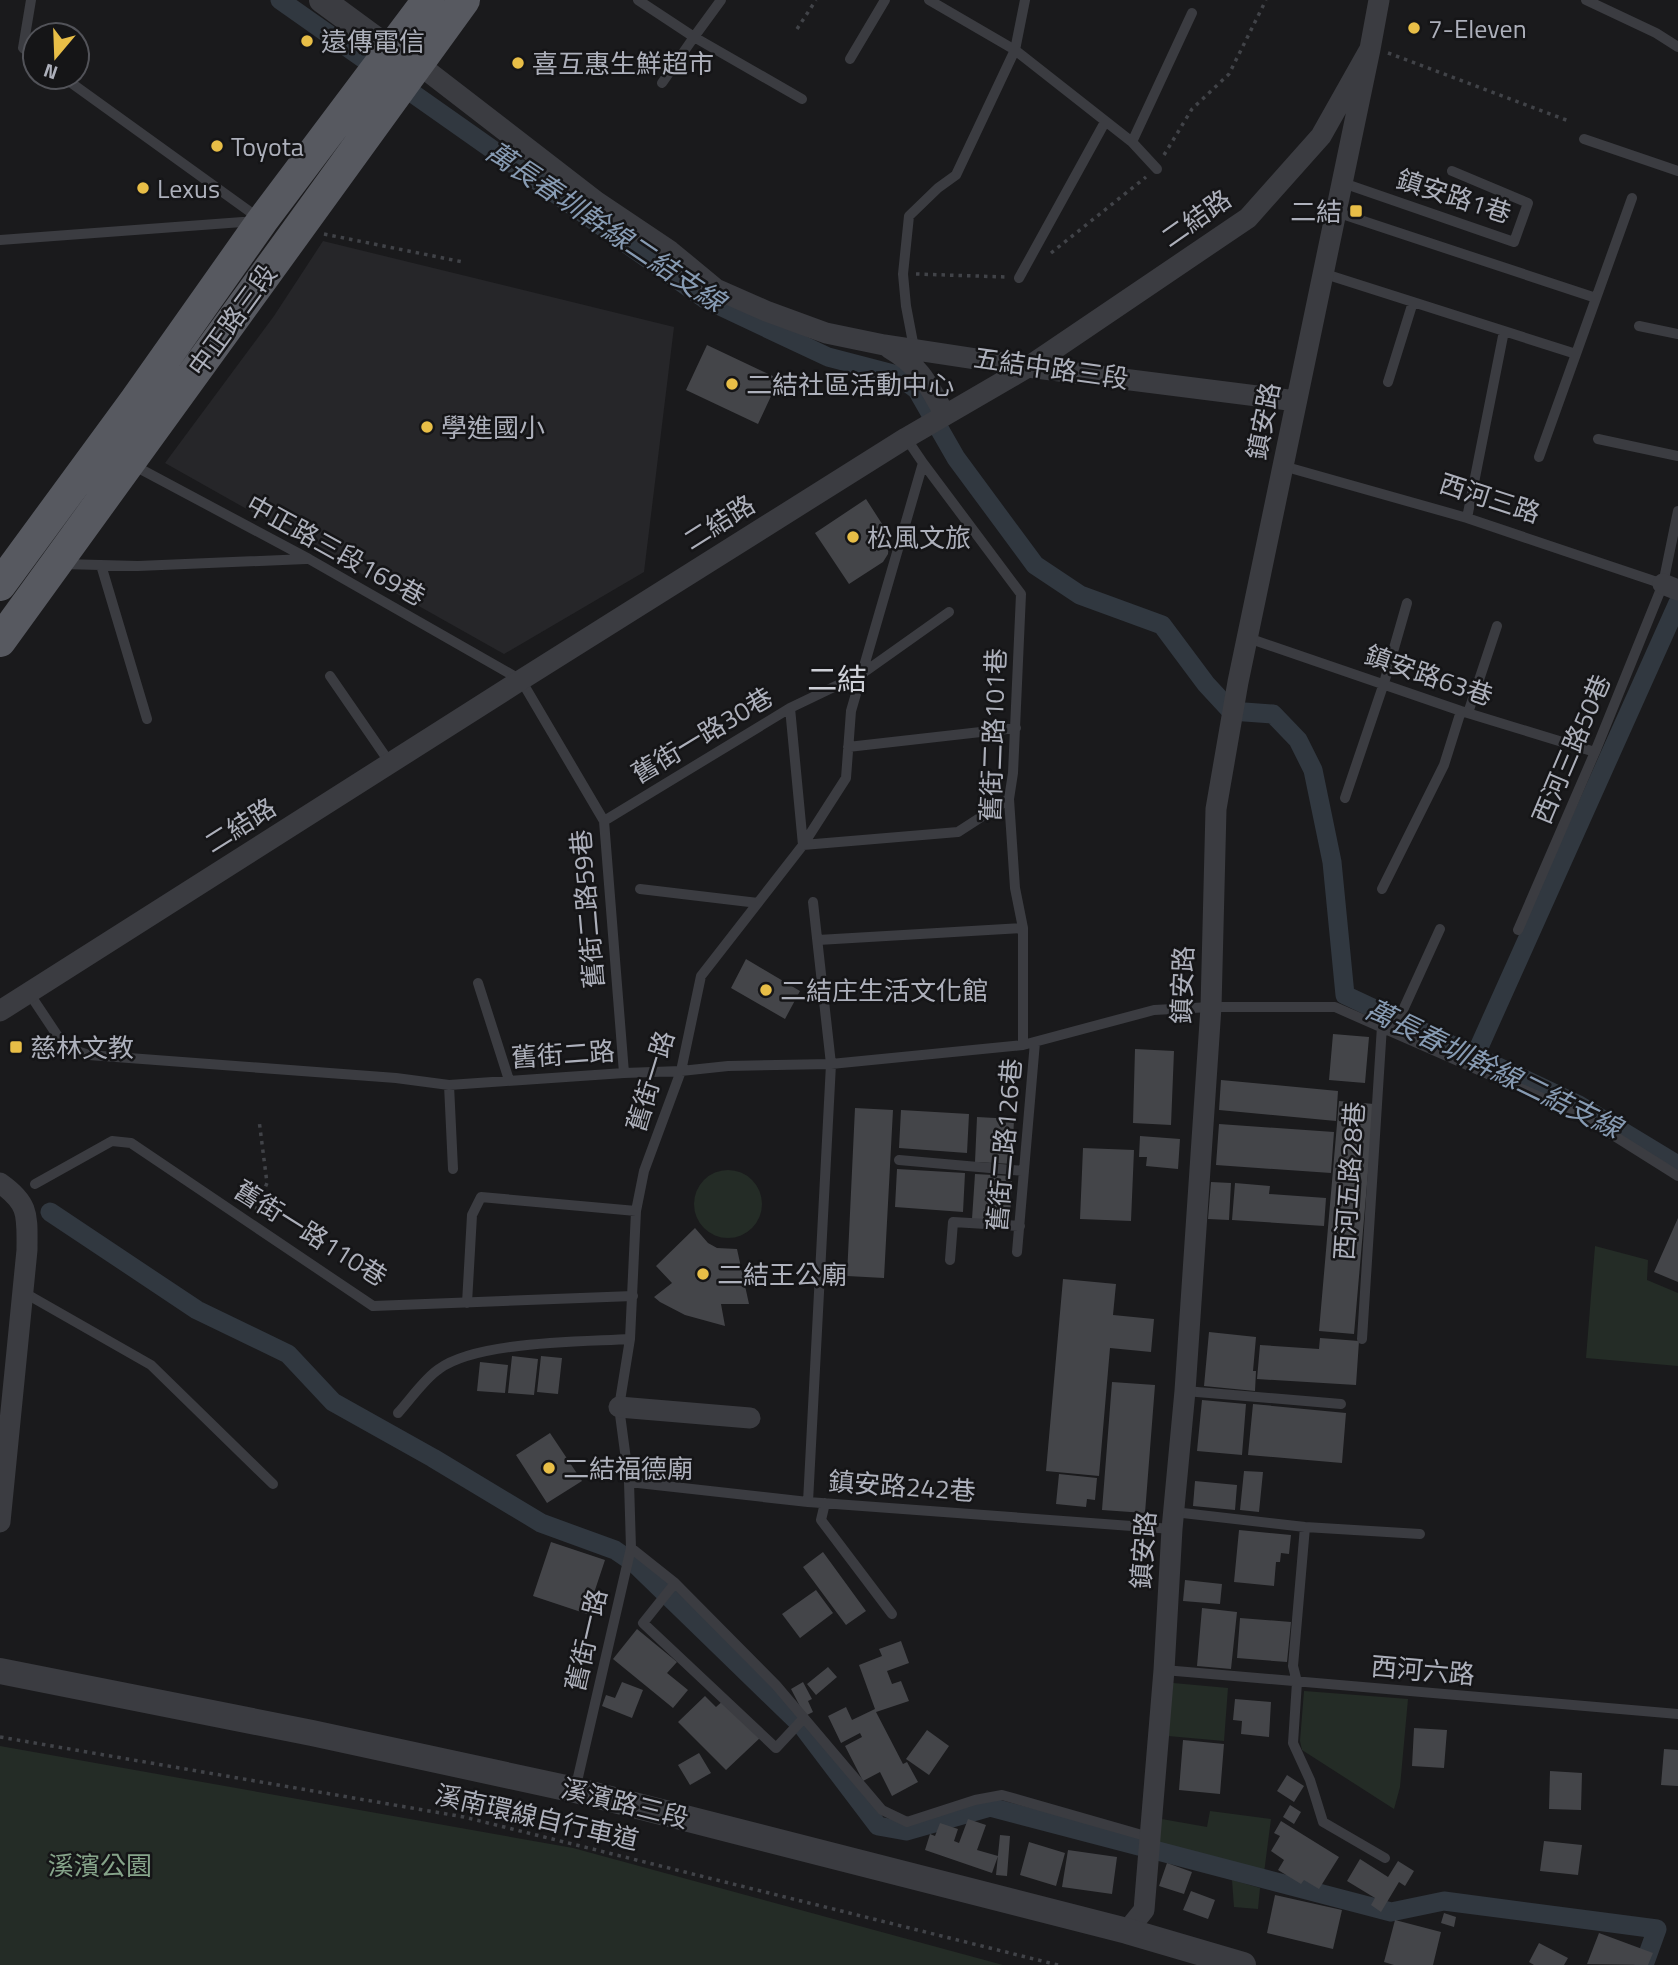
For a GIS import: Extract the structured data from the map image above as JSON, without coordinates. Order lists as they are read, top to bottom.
{
  "streets": {
    "main road": ["中正路三段"],
    "street": [
      "二結路",
      "五結中路三段",
      "鎮安路",
      "溪濱路三段"
    ],
    "lane": [
      "鎮安路1巷",
      "西河三路",
      "中正路三段169巷",
      "鎮安路63巷",
      "舊街一路30巷",
      "舊街二路101巷",
      "西河三路50巷",
      "舊街二路59巷",
      "舊街二路",
      "舊街一路",
      "舊街二路126巷",
      "西河五路28巷",
      "舊街一路110巷",
      "鎮安路242巷",
      "西河六路"
    ],
    "path": ["溪南環線自行車道"]
  },
  "crossings": [
    ["鎮安路1巷", "鎮安路"],
    ["二結路", "五結中路三段"],
    ["二結路", "鎮安路"],
    ["二結路", "中正路三段169巷"],
    ["二結路", "舊街二路59巷"],
    ["二結路", "舊街二路"],
    ["中正路三段", "五結中路三段"],
    ["中正路三段", "中正路三段169巷"],
    ["五結中路三段", "鎮安路"],
    ["鎮安路", "西河三路"],
    ["鎮安路", "鎮安路63巷"],
    ["鎮安路", "舊街二路"],
    ["鎮安路", "鎮安路242巷"],
    ["鎮安路", "西河六路"],
    ["鎮安路", "溪濱路三段"],
    ["西河三路", "西河三路50巷"],
    ["中正路三段169巷", "舊街二路59巷"],
    ["鎮安路63巷", "西河三路50巷"],
    ["舊街一路30巷", "舊街二路59巷"],
    ["舊街一路30巷", "舊街一路"],
    ["舊街二路101巷", "舊街二路"],
    ["舊街二路101巷", "舊街一路"],
    ["舊街二路59巷", "舊街二路"],
    ["舊街二路", "舊街一路"],
    ["舊街二路", "舊街二路126巷"],
    ["舊街二路", "西河五路28巷"],
    ["舊街一路", "舊街一路110巷"],
    ["舊街一路", "鎮安路242巷"],
    ["舊街一路", "溪濱路三段"]
  ],
  "districts": ["二結"],
  "water": ["萬長春圳幹線二結支線"],
  "parks": ["溪濱公園"],
  "places": {
    "other": [
      "7-Eleven",
      "遠傳電信",
      "喜互惠生鮮超市",
      "Toyota",
      "Lexus",
      "二結社區活動中心",
      "學進國小",
      "松風文旅",
      "二結庄生活文化館",
      "二結王公廟",
      "二結福德廟"
    ],
    "transit": ["二結", "慈林文教"]
  },
  "north": "bottom"
}
